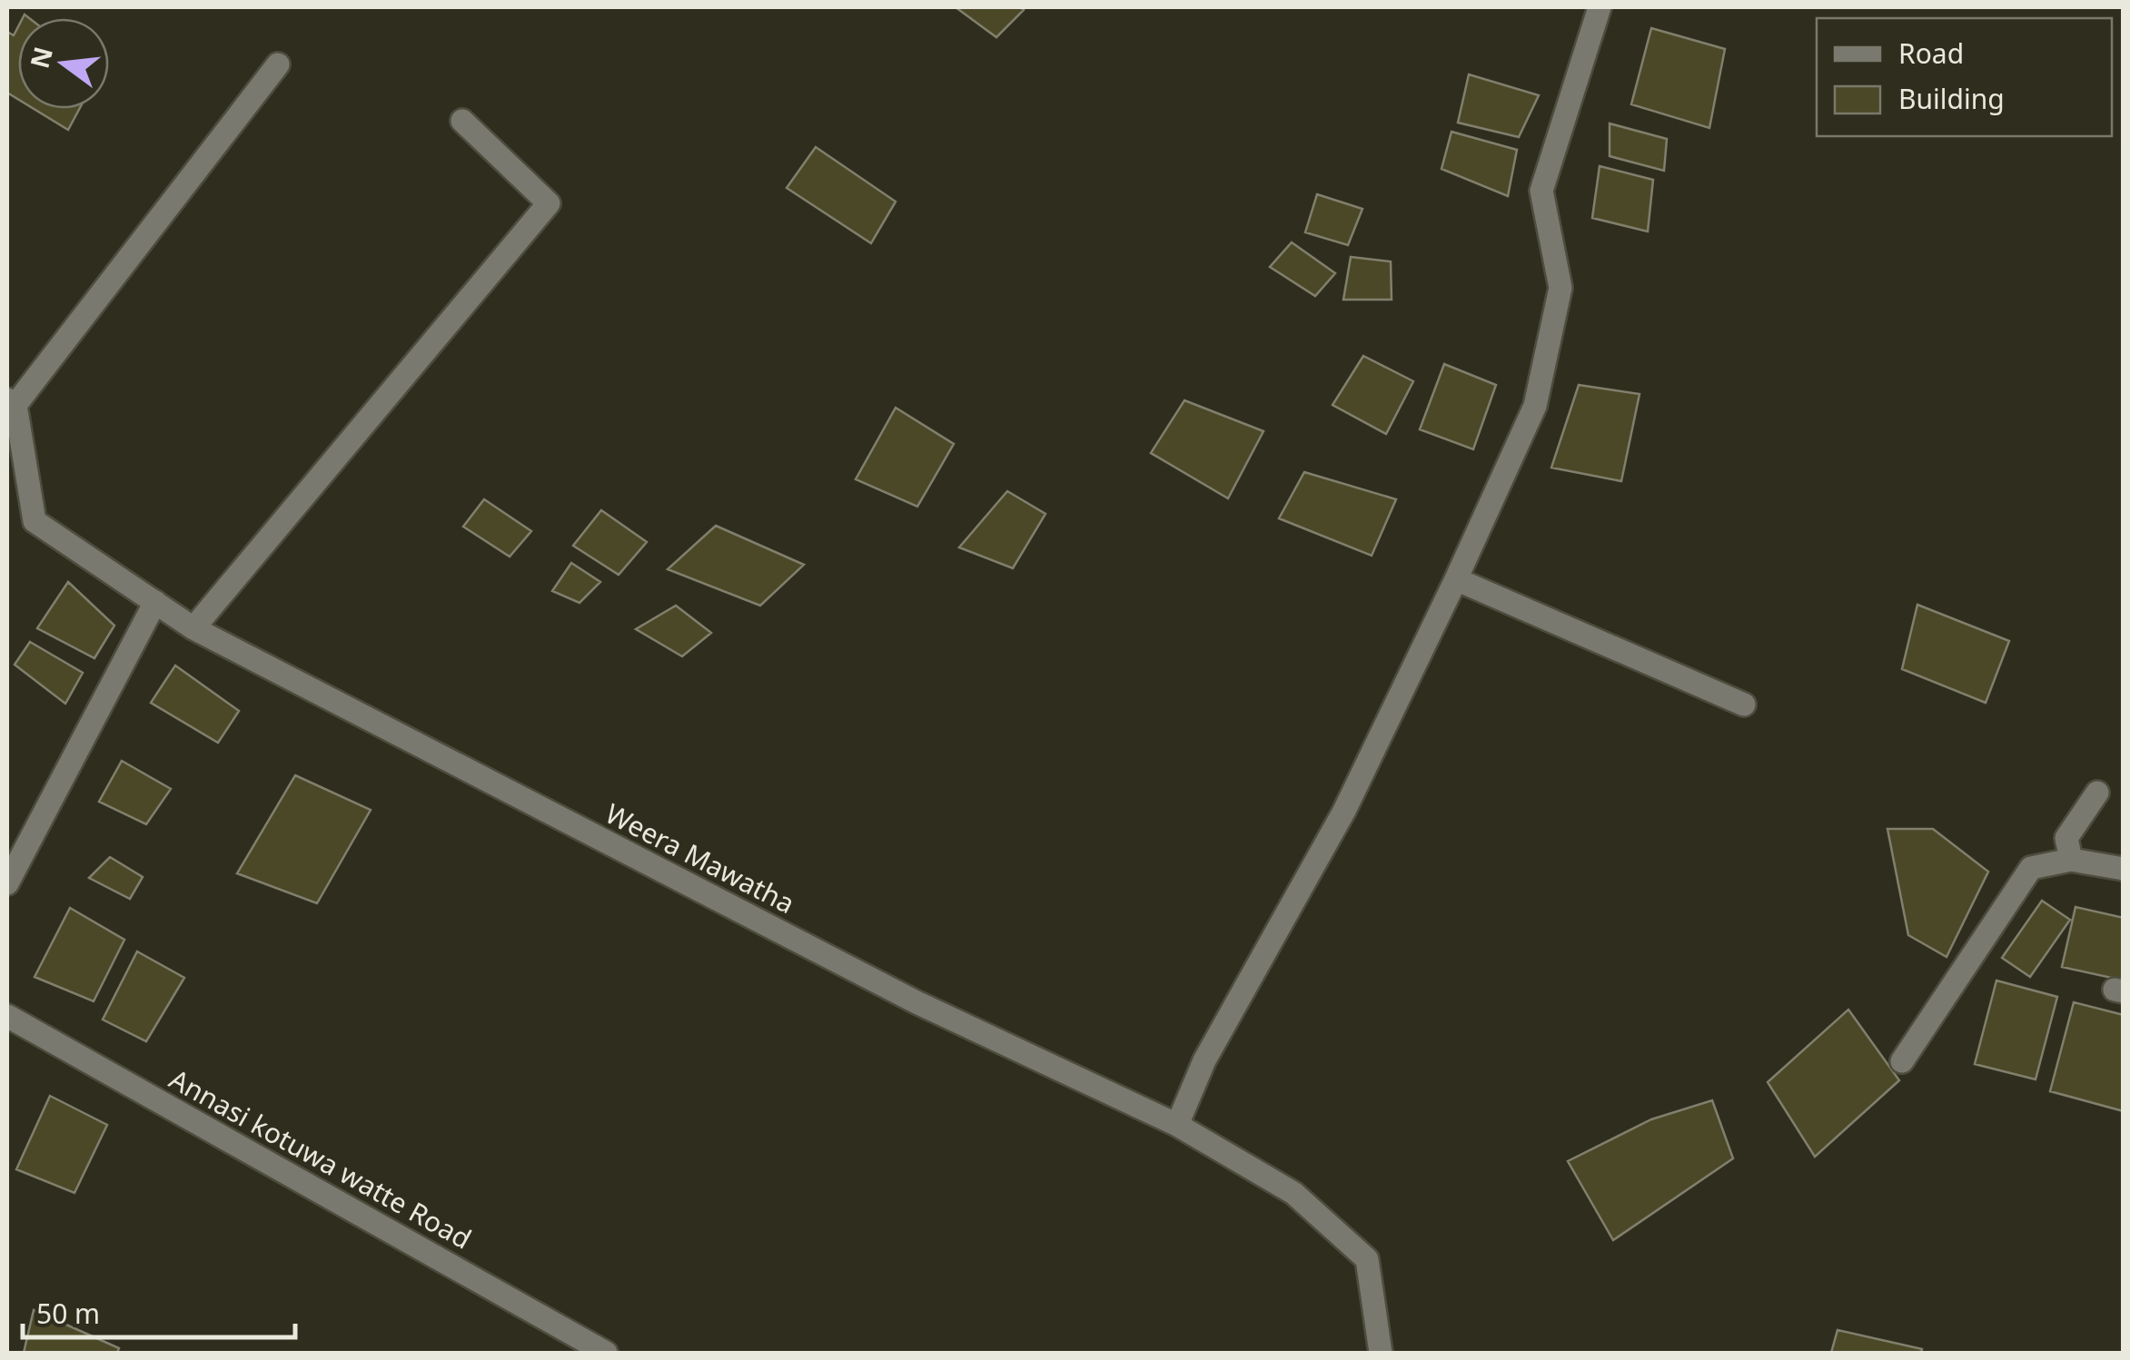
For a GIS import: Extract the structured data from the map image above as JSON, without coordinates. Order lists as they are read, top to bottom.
{
  "streets": {
    "street": ["Weera Mawatha", "Annasi kotuwa watte Road"]
  },
  "legend": ["Road", "Building"],
  "scale_bar": "50 m",
  "north": "left"
}
